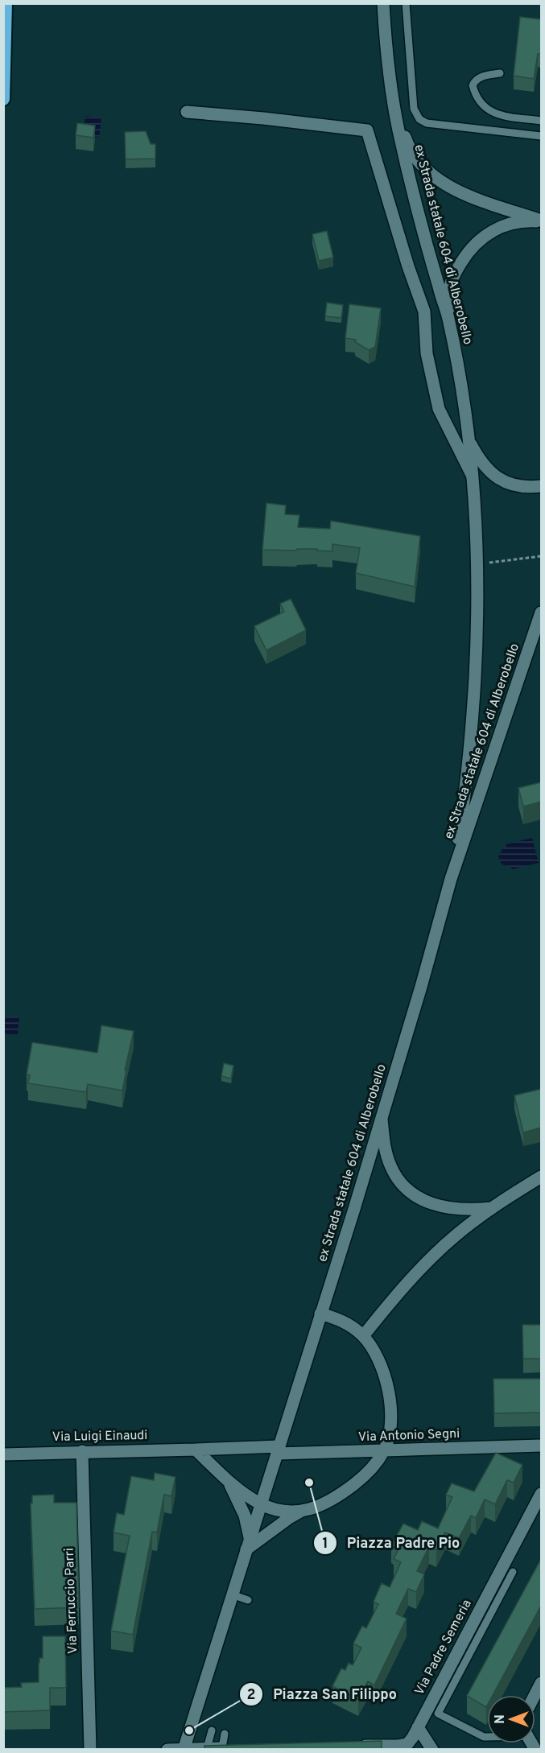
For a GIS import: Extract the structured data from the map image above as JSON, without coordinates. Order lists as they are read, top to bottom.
{
  "streets": {
    "street": [
      "ex Strada statale 604 di Alberobello",
      "Via Antonio Segni",
      "Via Luigi Einaudi",
      "Via Ferruccio Parri",
      "Via Padre Semeria"
    ]
  },
  "crossings": [
    ["ex Strada statale 604 di Alberobello", "Via Antonio Segni"],
    ["ex Strada statale 604 di Alberobello", "Via Luigi Einaudi"],
    ["Via Antonio Segni", "Via Luigi Einaudi"],
    ["Via Luigi Einaudi", "Via Ferruccio Parri"]
  ],
  "places": ["Piazza Padre Pio", "Piazza San Filippo"],
  "north": "left"
}
